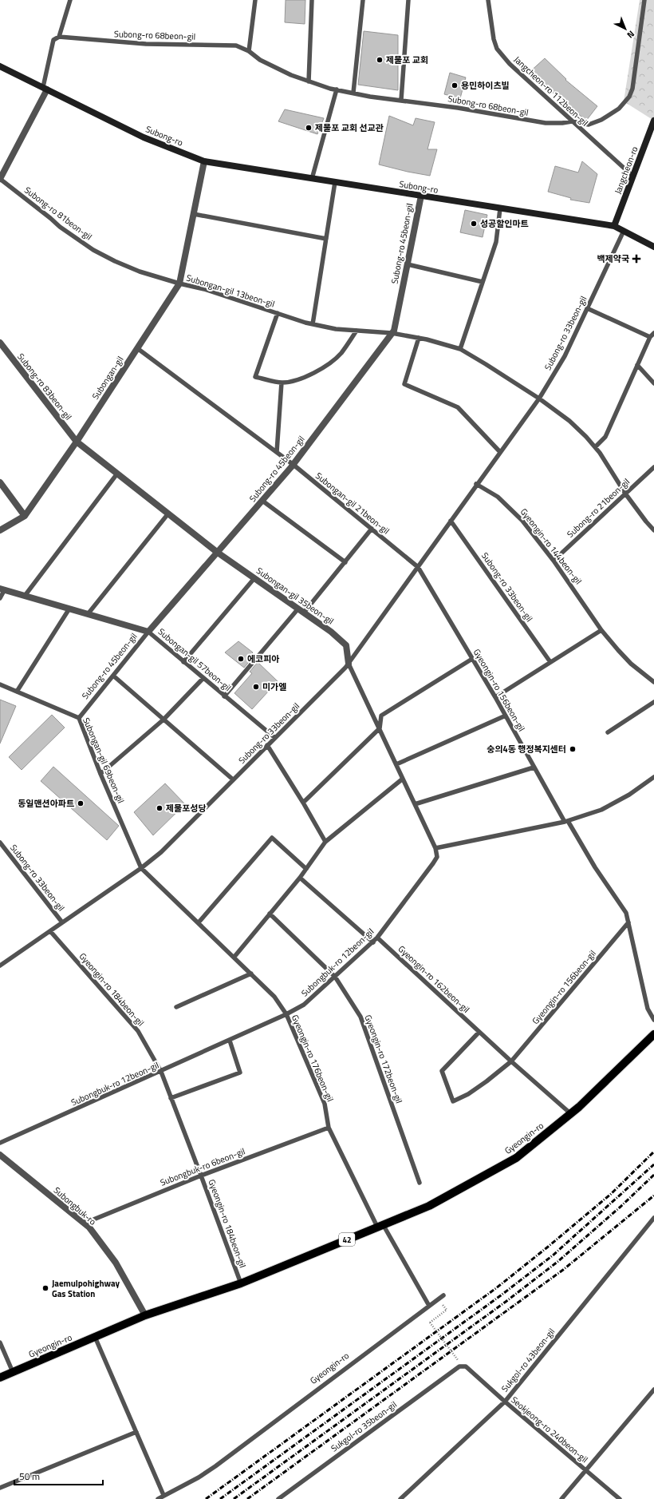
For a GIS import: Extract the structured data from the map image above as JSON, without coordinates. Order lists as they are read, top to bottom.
{
  "streets": {
    "main road": ["Gyeongin-ro", "42"],
    "street": [
      "Subong-ro",
      "Jangcheon-ro",
      "Subong-ro 45beon-gil",
      "Subongan-gil",
      "Subong-ro 83beon-gil",
      "Subongan-gil 35beon-gil",
      "Subongan-gil 57beon-gil",
      "Subongbuk-ro"
    ],
    "lane": [
      "Subong-ro 68beon-gil",
      "Jangcheon-ro 112beon-gil",
      "Subong-ro 81beon-gil",
      "Subongan-gil 13beon-gil",
      "Subong-ro 33beon-gil",
      "Subongan-gil 21beon-gil",
      "Subong-ro 21beon-gil",
      "Gyeongin-ro 144beon-gil",
      "Gyeongin-ro 156beon-gil",
      "Subongan-gil 69beon-gil",
      "Subongbuk-ro 12beon-gil",
      "Gyeongin-ro 162beon-gil",
      "Gyeongin-ro 184beon-gil",
      "Gyeongin-ro 176beon-gil",
      "Gyeongin-ro 172beon-gil",
      "Subongbuk-ro 6beon-gil",
      "Sukgol-ro 43beon-gil",
      "Sukgol-ro 35beon-gil",
      "Seokjeong-ro 240beon-gil"
    ]
  },
  "crossings": [
    ["Subong-ro 68beon-gil", "Jangcheon-ro 112beon-gil"],
    ["Jangcheon-ro 112beon-gil", "Jangcheon-ro"],
    ["Subong-ro", "Jangcheon-ro"],
    ["Subong-ro", "Subong-ro 45beon-gil"],
    ["Subong-ro", "Subong-ro 33beon-gil"],
    ["Subong-ro", "Subongan-gil"],
    ["Subong-ro 81beon-gil", "Subongan-gil 13beon-gil"],
    ["Subong-ro 81beon-gil", "Subongan-gil"],
    ["Subong-ro 45beon-gil", "Subongan-gil 13beon-gil"],
    ["Subong-ro 45beon-gil", "Subongan-gil 21beon-gil"],
    ["Subong-ro 45beon-gil", "Subongan-gil 35beon-gil"],
    ["Subong-ro 45beon-gil", "Subongan-gil 57beon-gil"],
    ["Subong-ro 45beon-gil", "Subongan-gil 69beon-gil"],
    ["Subongan-gil 13beon-gil", "Subong-ro 33beon-gil"],
    ["Subongan-gil 13beon-gil", "Subongan-gil"],
    ["Subongan-gil 13beon-gil", "Subong-ro 21beon-gil"],
    ["Subong-ro 33beon-gil", "Subongan-gil 21beon-gil"],
    ["Subong-ro 33beon-gil", "Gyeongin-ro 144beon-gil"],
    ["Subong-ro 33beon-gil", "Subongan-gil 35beon-gil"],
    ["Subong-ro 33beon-gil", "Subongan-gil 57beon-gil"],
    ["Subong-ro 33beon-gil", "Gyeongin-ro 156beon-gil"],
    ["Subong-ro 33beon-gil", "Subongan-gil 69beon-gil"],
    ["Subong-ro 33beon-gil", "Gyeongin-ro 184beon-gil"],
    ["Subong-ro 33beon-gil", "Gyeongin-ro 176beon-gil"],
    ["Subongan-gil", "Subong-ro 83beon-gil"],
    ["Subongan-gil", "Subongan-gil 21beon-gil"],
    ["Subongan-gil", "Subongan-gil 35beon-gil"],
    ["Subong-ro 83beon-gil", "Subongan-gil 35beon-gil"],
    ["Subongan-gil 21beon-gil", "Gyeongin-ro 156beon-gil"],
    ["Subong-ro 21beon-gil", "Gyeongin-ro 144beon-gil"],
    ["Subongan-gil 35beon-gil", "Subongbuk-ro 12beon-gil"],
    ["Gyeongin-ro 156beon-gil", "Gyeongin-ro 162beon-gil"],
    ["Subongan-gil 69beon-gil", "Gyeongin-ro 176beon-gil"],
    ["Subongbuk-ro 12beon-gil", "Gyeongin-ro 162beon-gil"],
    ["Subongbuk-ro 12beon-gil", "Gyeongin-ro 184beon-gil"],
    ["Subongbuk-ro 12beon-gil", "Gyeongin-ro 176beon-gil"],
    ["Subongbuk-ro 12beon-gil", "Gyeongin-ro 172beon-gil"],
    ["Gyeongin-ro 162beon-gil", "Gyeongin-ro"],
    ["Gyeongin-ro 184beon-gil", "Gyeongin-ro"],
    ["Gyeongin-ro 184beon-gil", "Subongbuk-ro 6beon-gil"],
    ["Gyeongin-ro 176beon-gil", "Gyeongin-ro"],
    ["Gyeongin-ro 176beon-gil", "Subongbuk-ro 6beon-gil"],
    ["Gyeongin-ro", "Subongbuk-ro"],
    ["Subongbuk-ro 6beon-gil", "Subongbuk-ro"],
    ["Sukgol-ro 43beon-gil", "Seokjeong-ro 240beon-gil"],
    ["Sukgol-ro 35beon-gil", "Seokjeong-ro 240beon-gil"]
  ],
  "places": {
    "other": [
      "제물포 교회",
      "용민하이츠빌",
      "제물포 교회 선교관",
      "성공할인마트",
      "에코피아",
      "미가엘",
      "숭의4동 행정복지센터",
      "동일맨션아파트",
      "제물포성당",
      "Jaemulpohighway Gas Station"
    ],
    "health": ["백제약국"]
  },
  "scale_bar": "50 m",
  "north": "bottom right"
}
